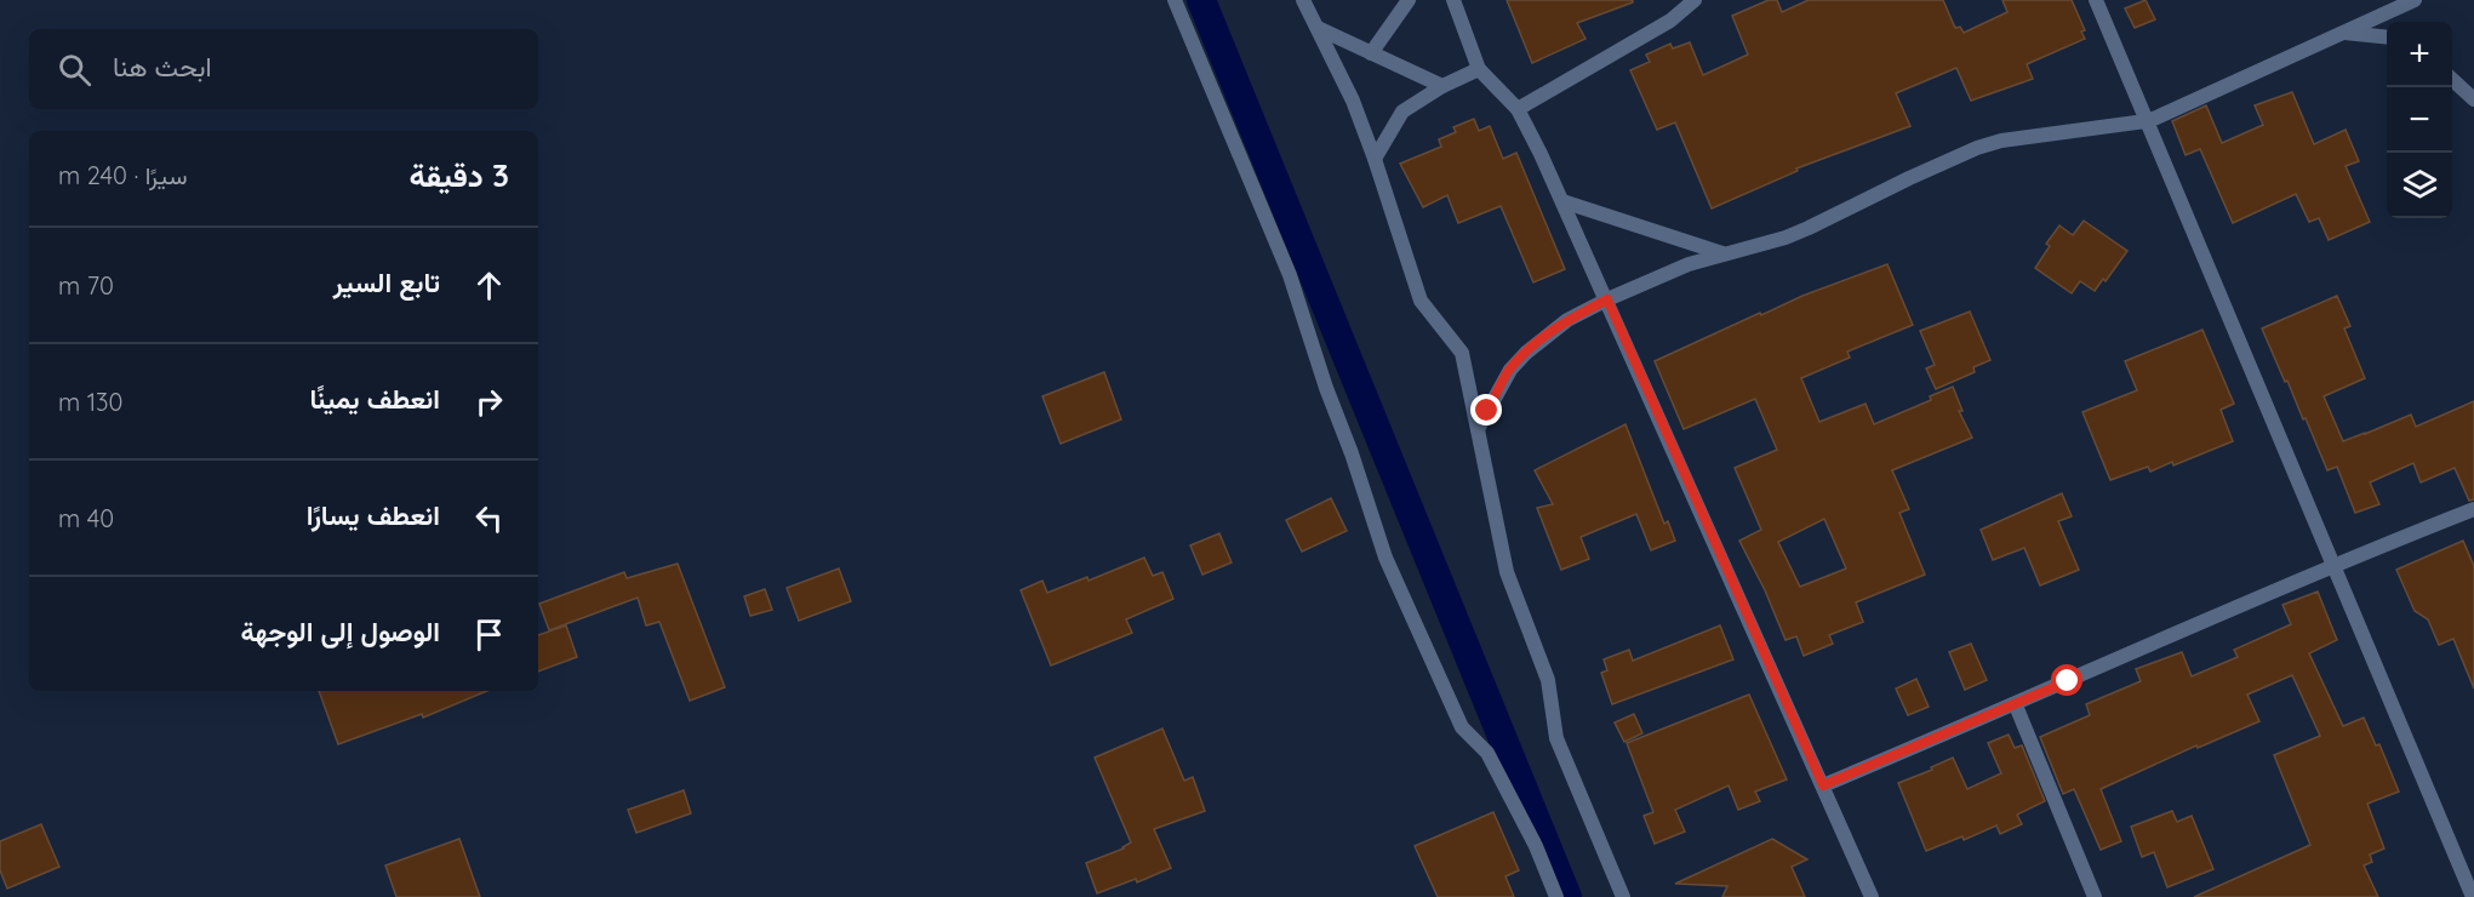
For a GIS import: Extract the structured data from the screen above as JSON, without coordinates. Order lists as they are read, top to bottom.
{
  "page": {
    "map_buttons": ["+", "−"],
    "search": "ابحث هنا",
    "heading": ["3 دقيقة", "سيرًا · 240 m"],
    "list": [
      ["تابع السير", "70 m"],
      ["انعطف يمينًا", "130 m"],
      ["انعطف يسارًا", "40 m"],
      "الوصول إلى الوجهة"
    ]
  }
}
